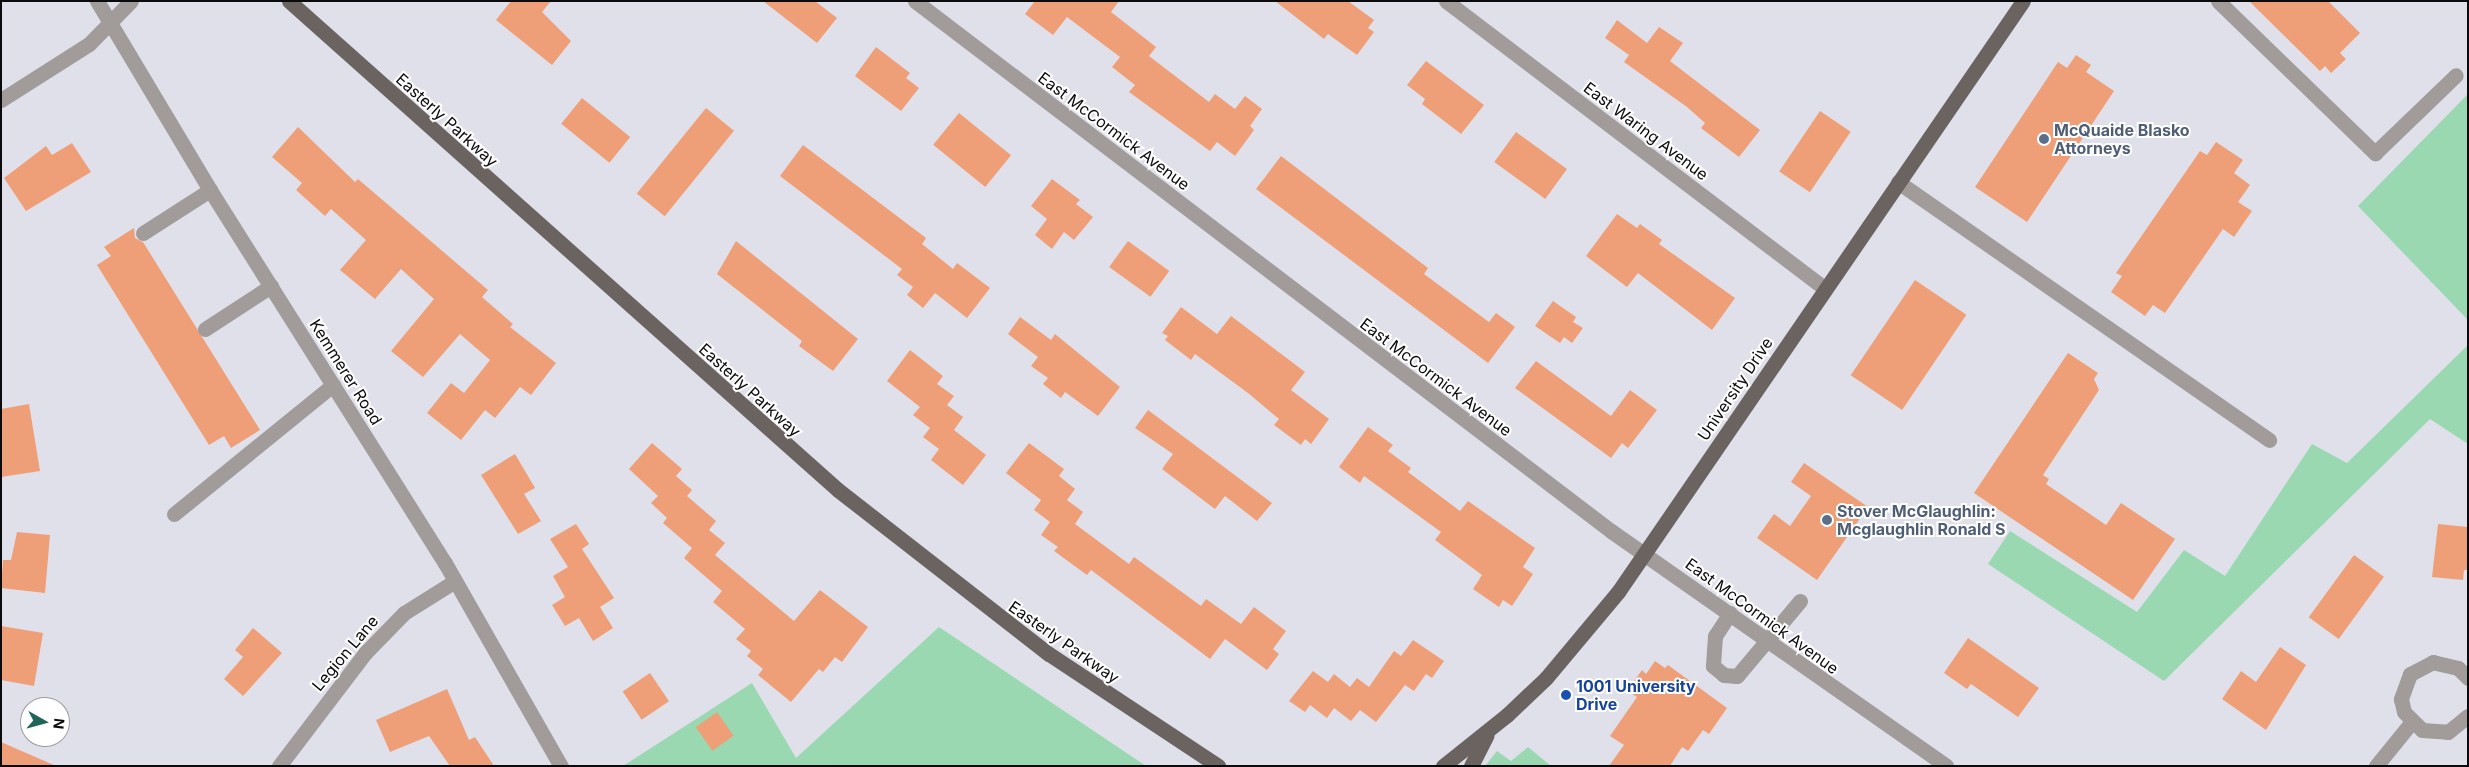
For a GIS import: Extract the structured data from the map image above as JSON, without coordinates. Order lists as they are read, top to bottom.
{
  "streets": {
    "main road": ["Easterly Parkway", "University Drive"],
    "street": [
      "East McCormick Avenue",
      "East Waring Avenue",
      "Kemmerer Road",
      "Legion Lane"
    ]
  },
  "crossings": [
    ["East McCormick Avenue", "University Drive"],
    ["East Waring Avenue", "University Drive"],
    ["Kemmerer Road", "Legion Lane"]
  ],
  "places": ["McQuaide Blasko Attorneys", "Stover McGlaughlin: Mcglaughlin Ronald S", "1001 University Drive"],
  "north": "right"
}
